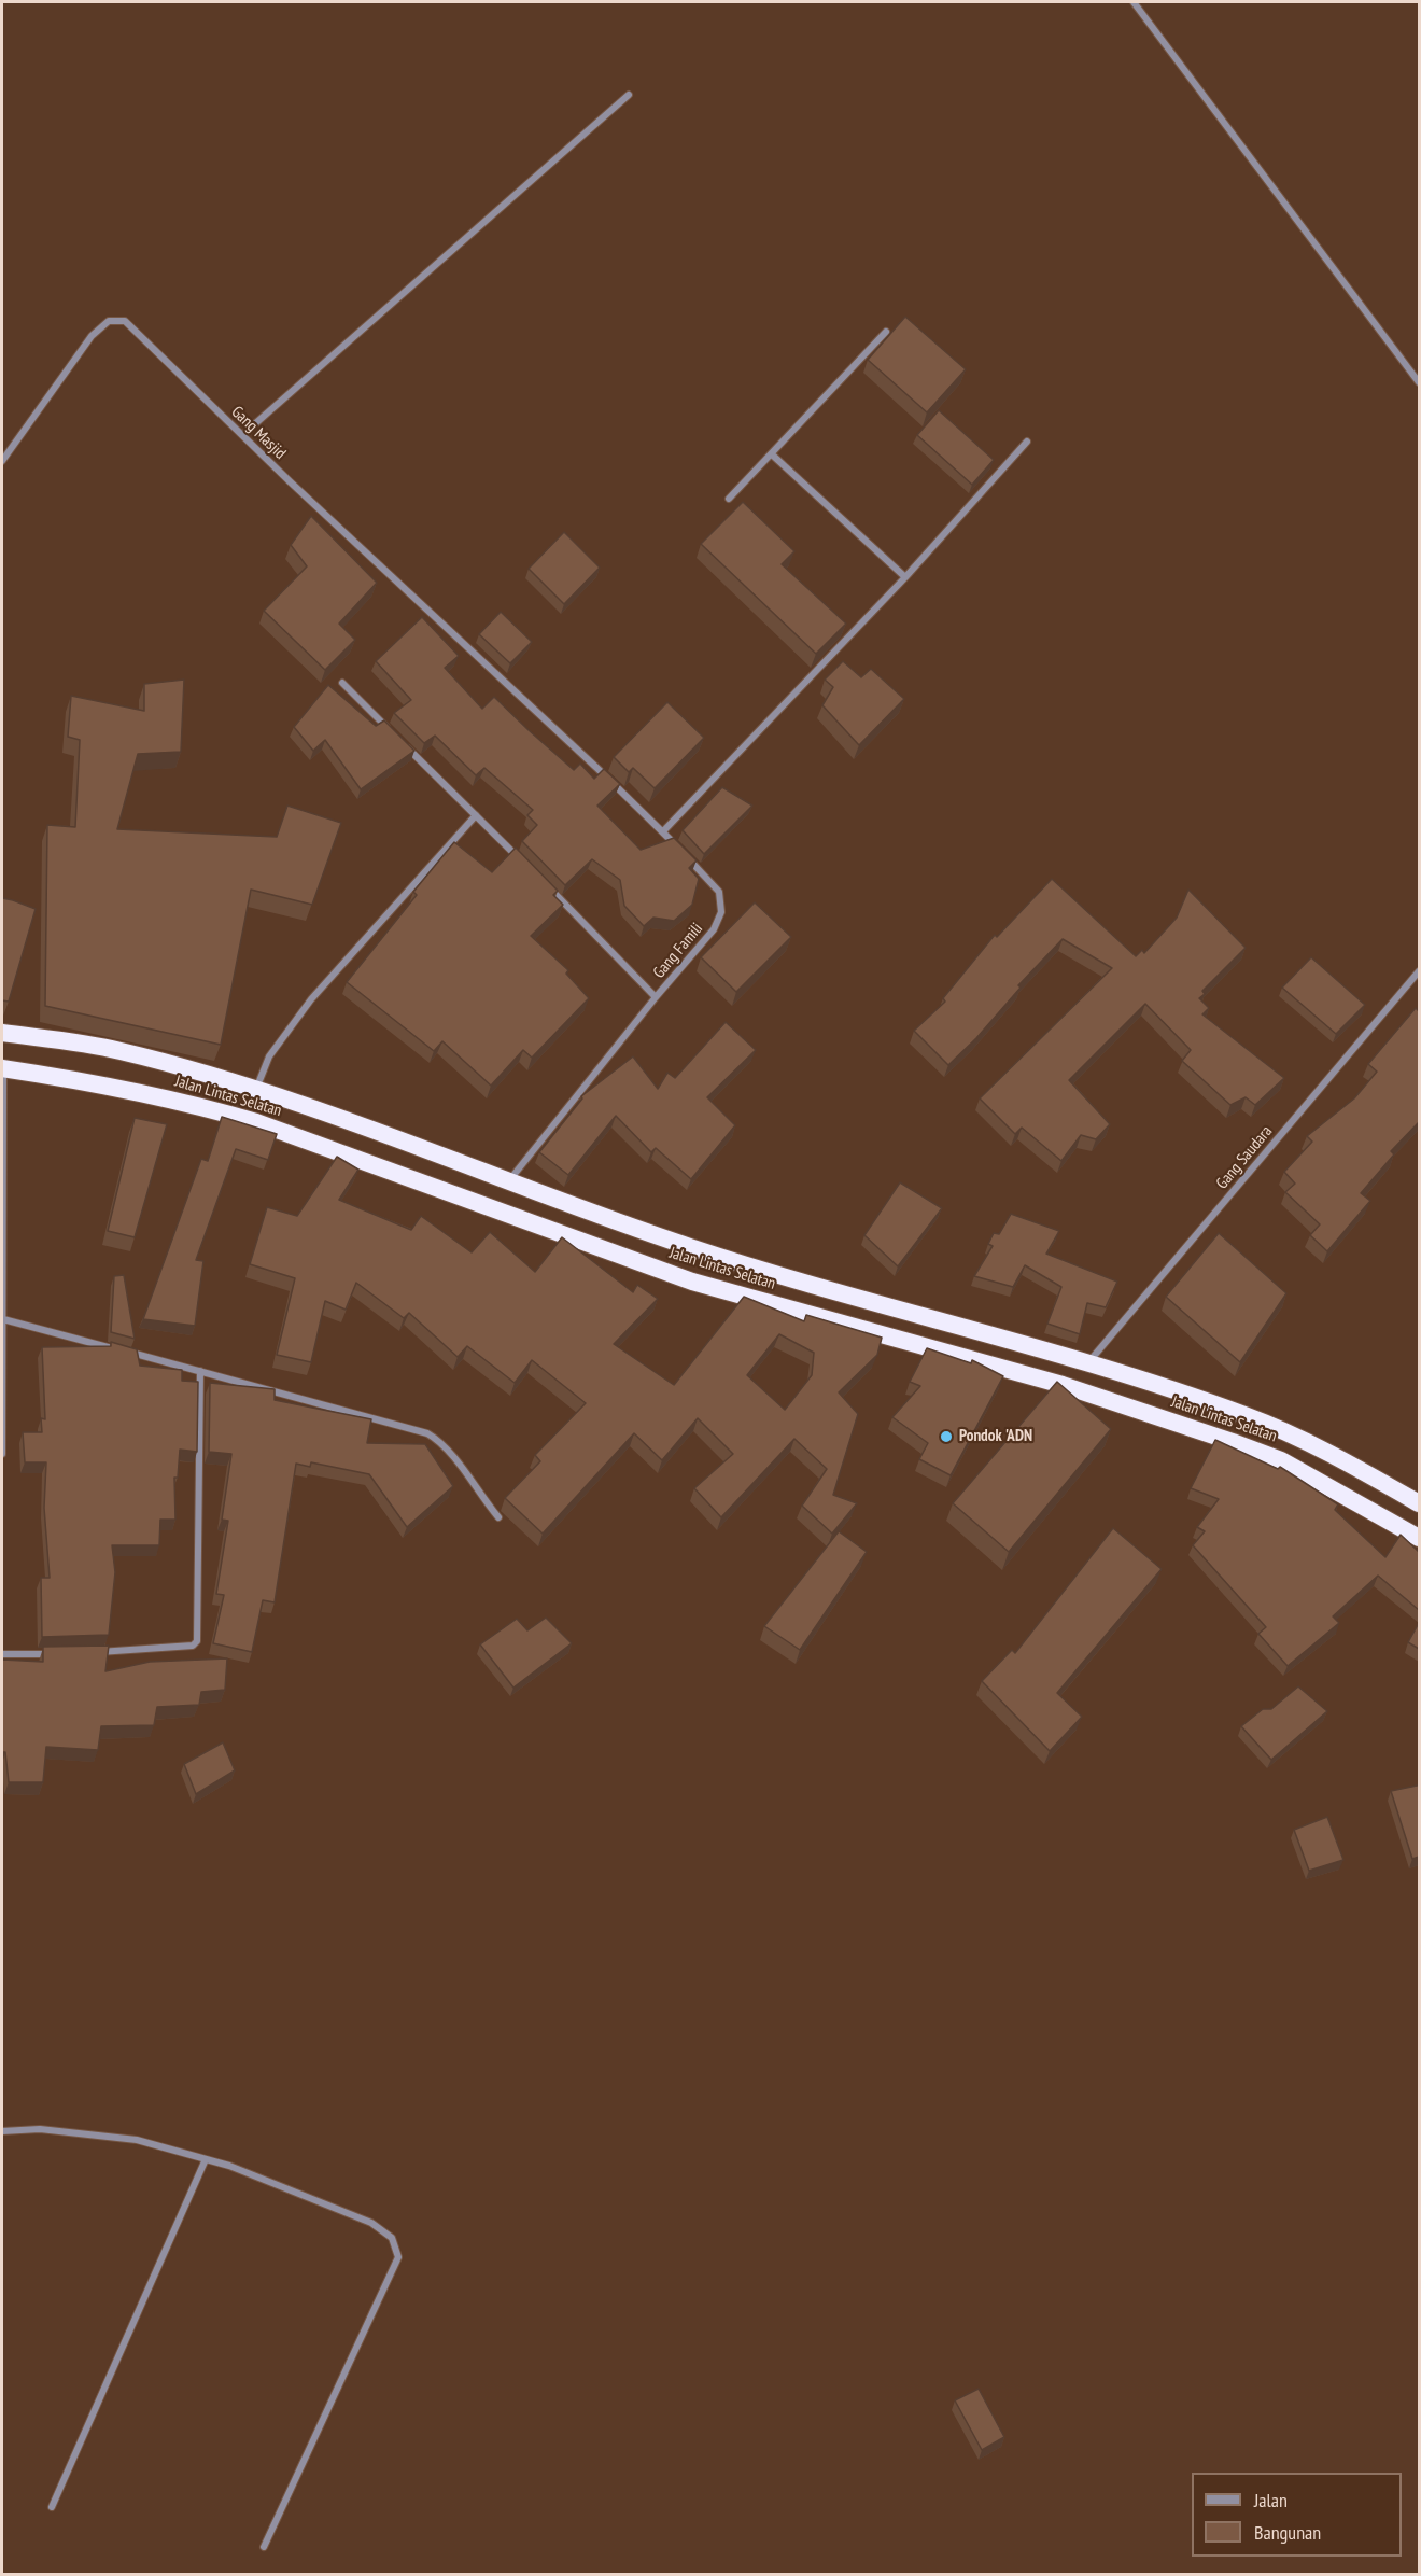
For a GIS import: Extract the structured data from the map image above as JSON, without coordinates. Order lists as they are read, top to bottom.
{
  "streets": {
    "highway": ["Jalan Lintas Selatan"],
    "street": ["Gang Masjid", "Gang Famili", "Gang Saudara"]
  },
  "crossings": [
    ["Gang Famili", "Jalan Lintas Selatan"],
    ["Jalan Lintas Selatan", "Gang Saudara"]
  ],
  "places": ["Pondok 'ADN"],
  "legend": ["Jalan", "Bangunan"]
}
